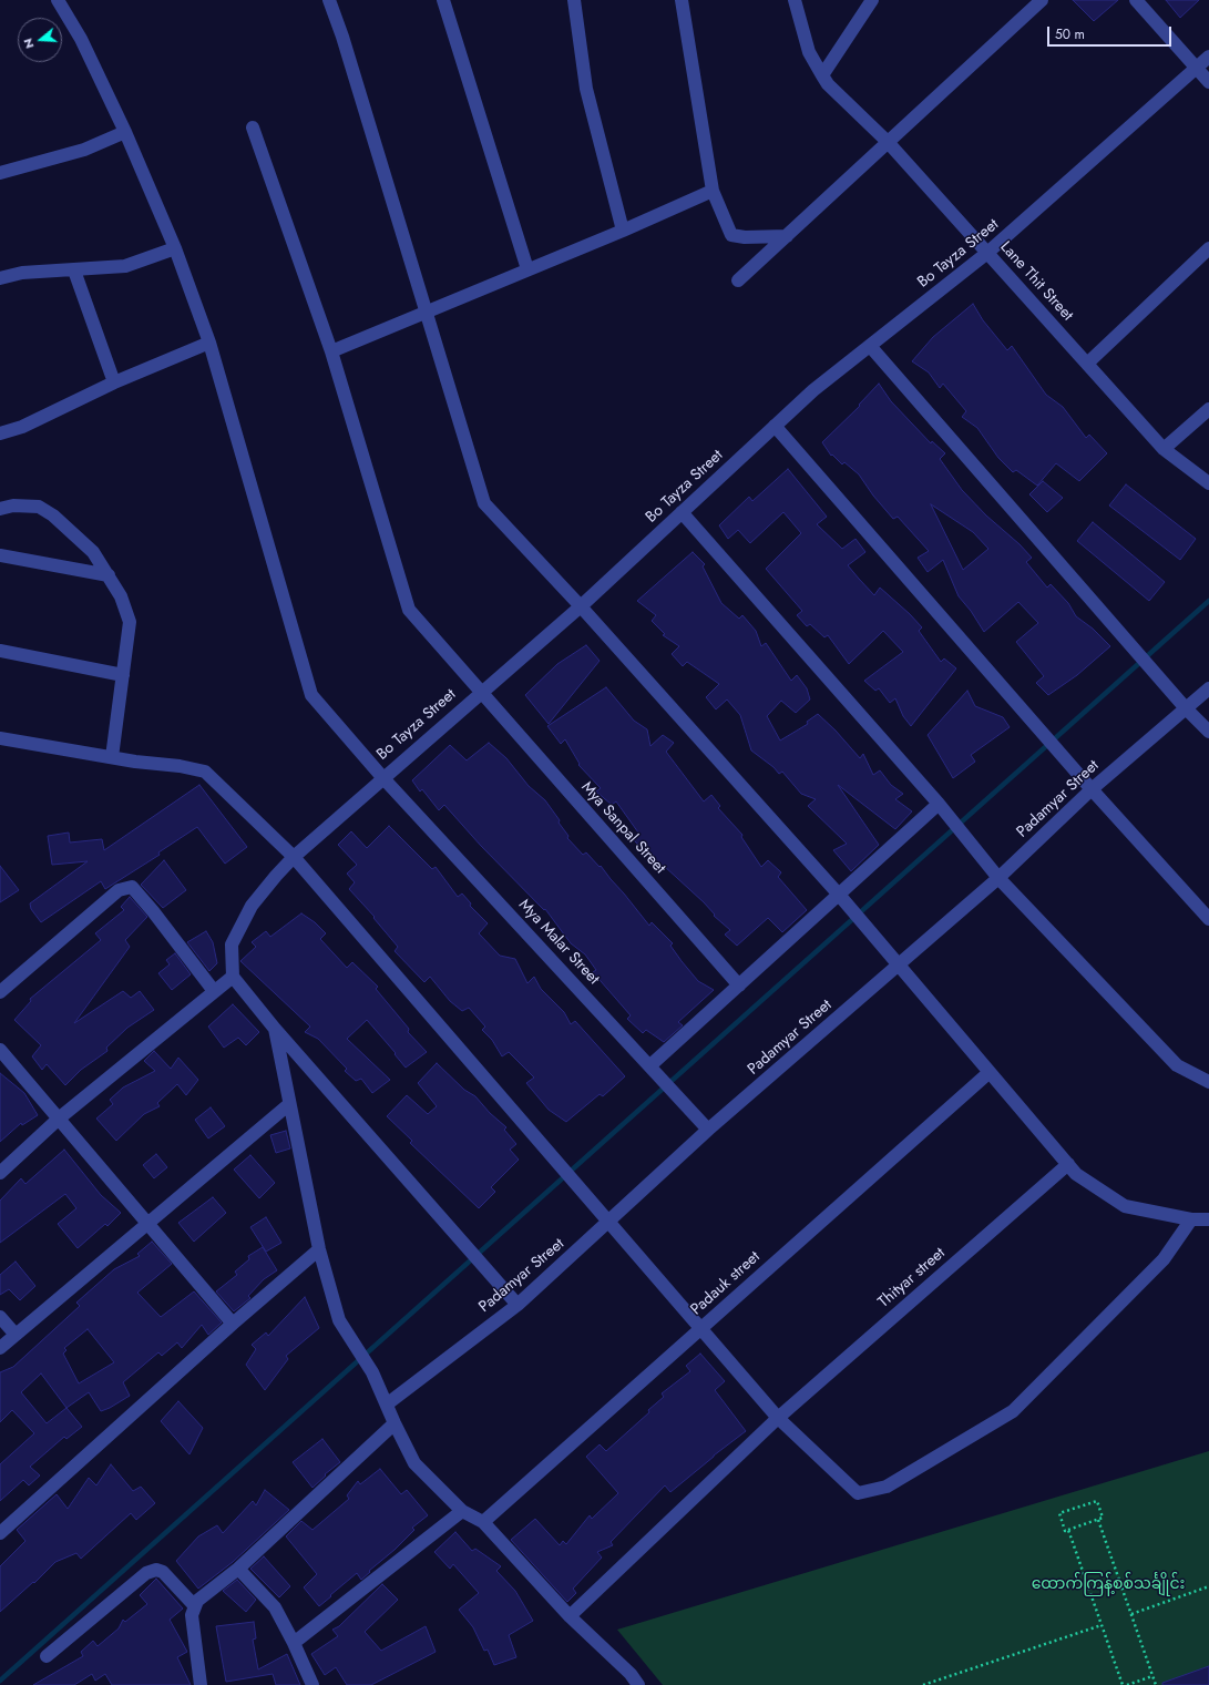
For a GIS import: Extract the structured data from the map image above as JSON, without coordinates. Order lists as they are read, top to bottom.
{
  "streets": {
    "street": [
      "Bo Tayza Street",
      "Lane Thit Street",
      "Padamyar Street",
      "Mya Sanpal Street",
      "Mya Malar Street",
      "Thityar street",
      "Padauk street"
    ]
  },
  "crossings": [
    ["Bo Tayza Street", "Lane Thit Street"],
    ["Bo Tayza Street", "Mya Sanpal Street"],
    ["Bo Tayza Street", "Mya Malar Street"],
    ["Padamyar Street", "Mya Malar Street"]
  ],
  "parks": ["ထောက်ကြန့်စစ်သင်္ချိုင်း"],
  "scale_bar": "50 m",
  "north": "left"
}
